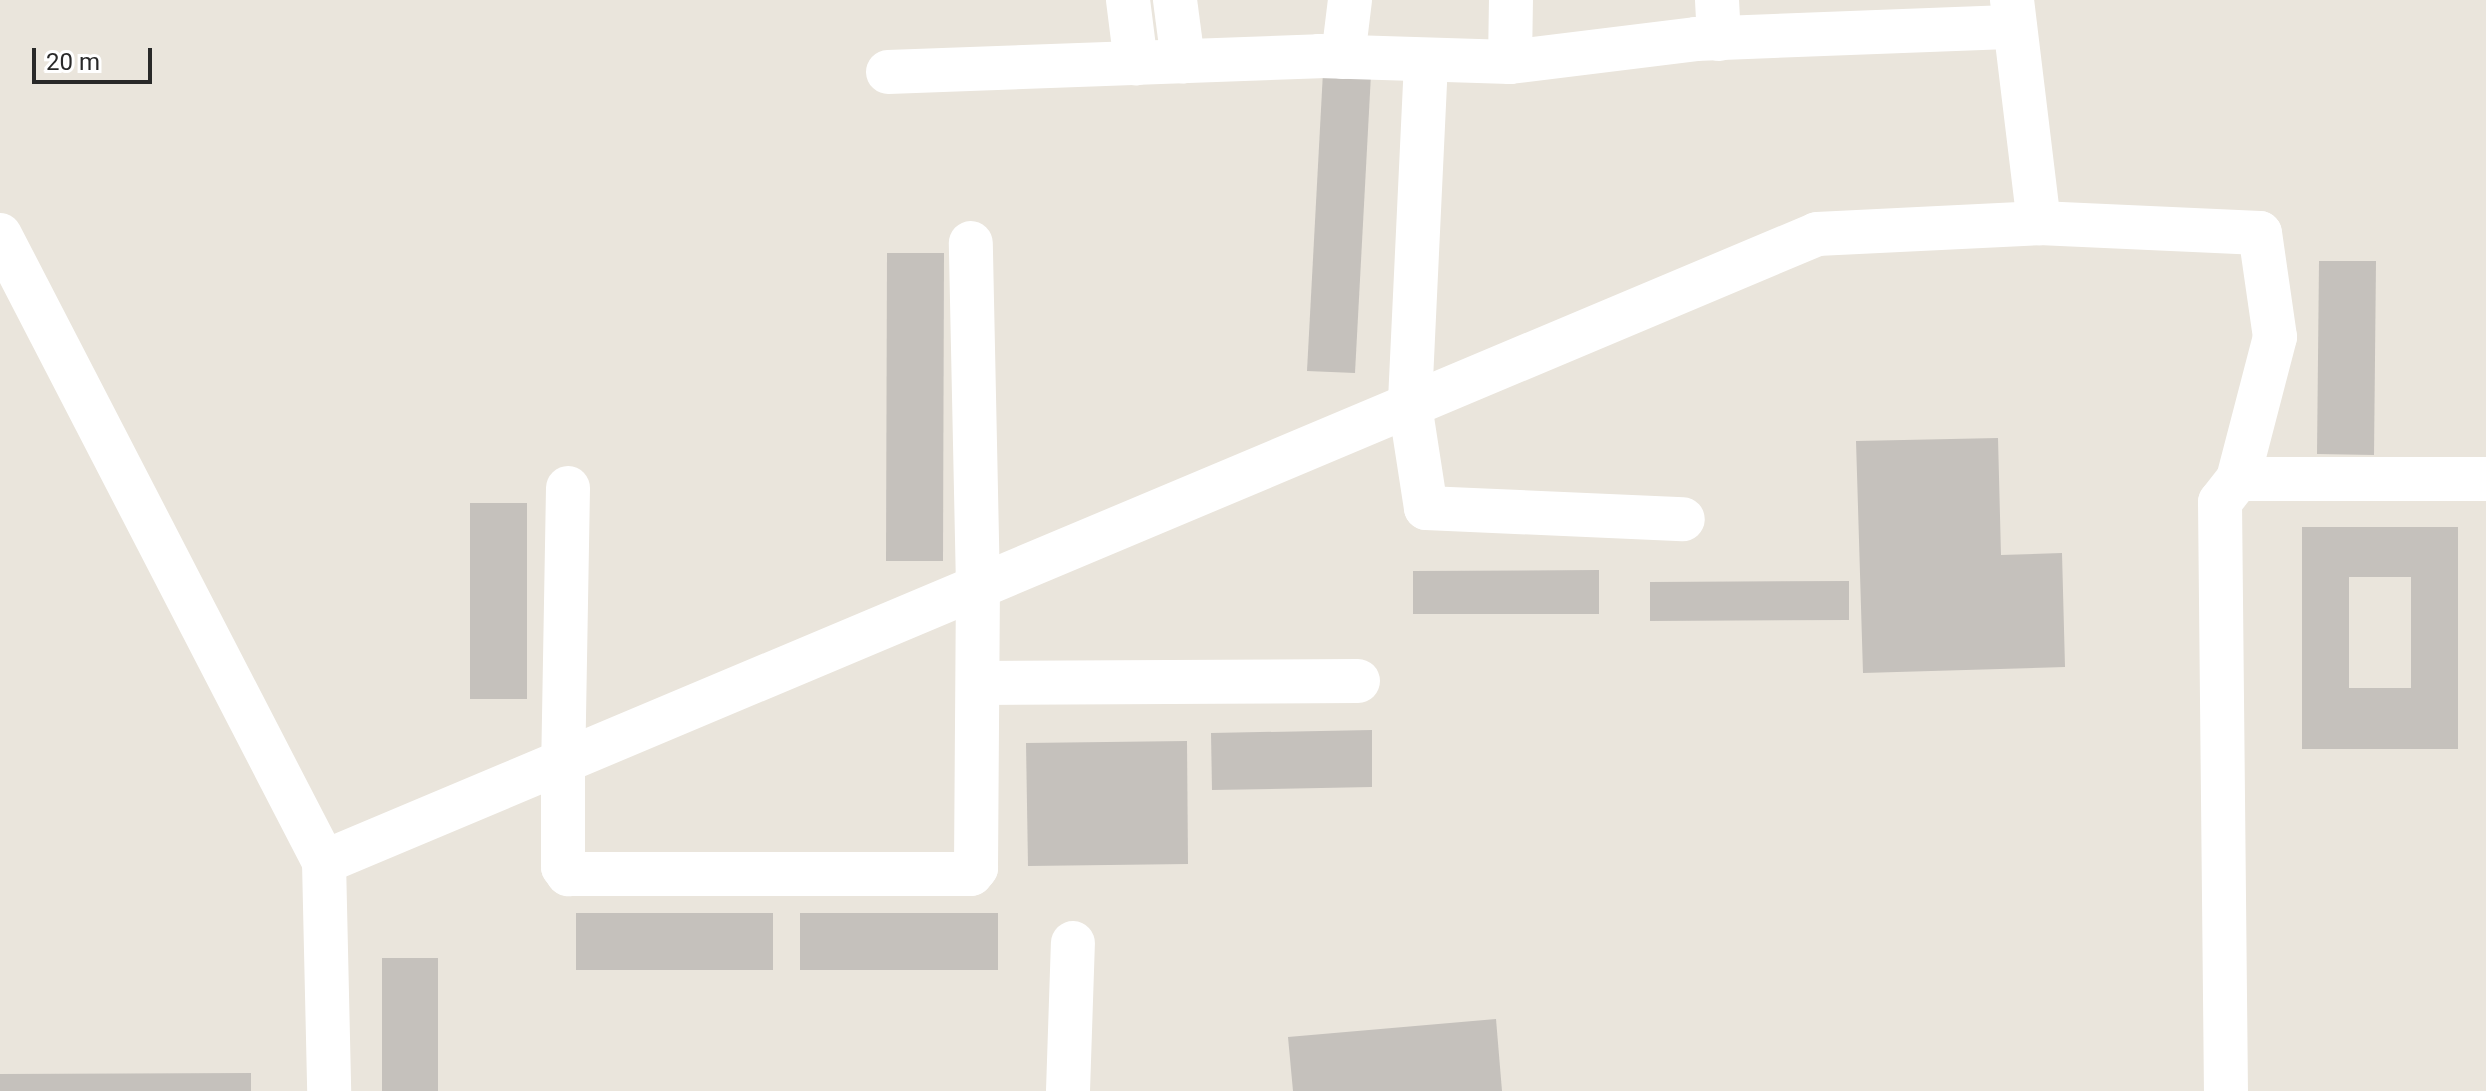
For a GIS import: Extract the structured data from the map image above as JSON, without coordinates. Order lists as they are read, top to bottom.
{
  "scale_bar": "20 m"
}
